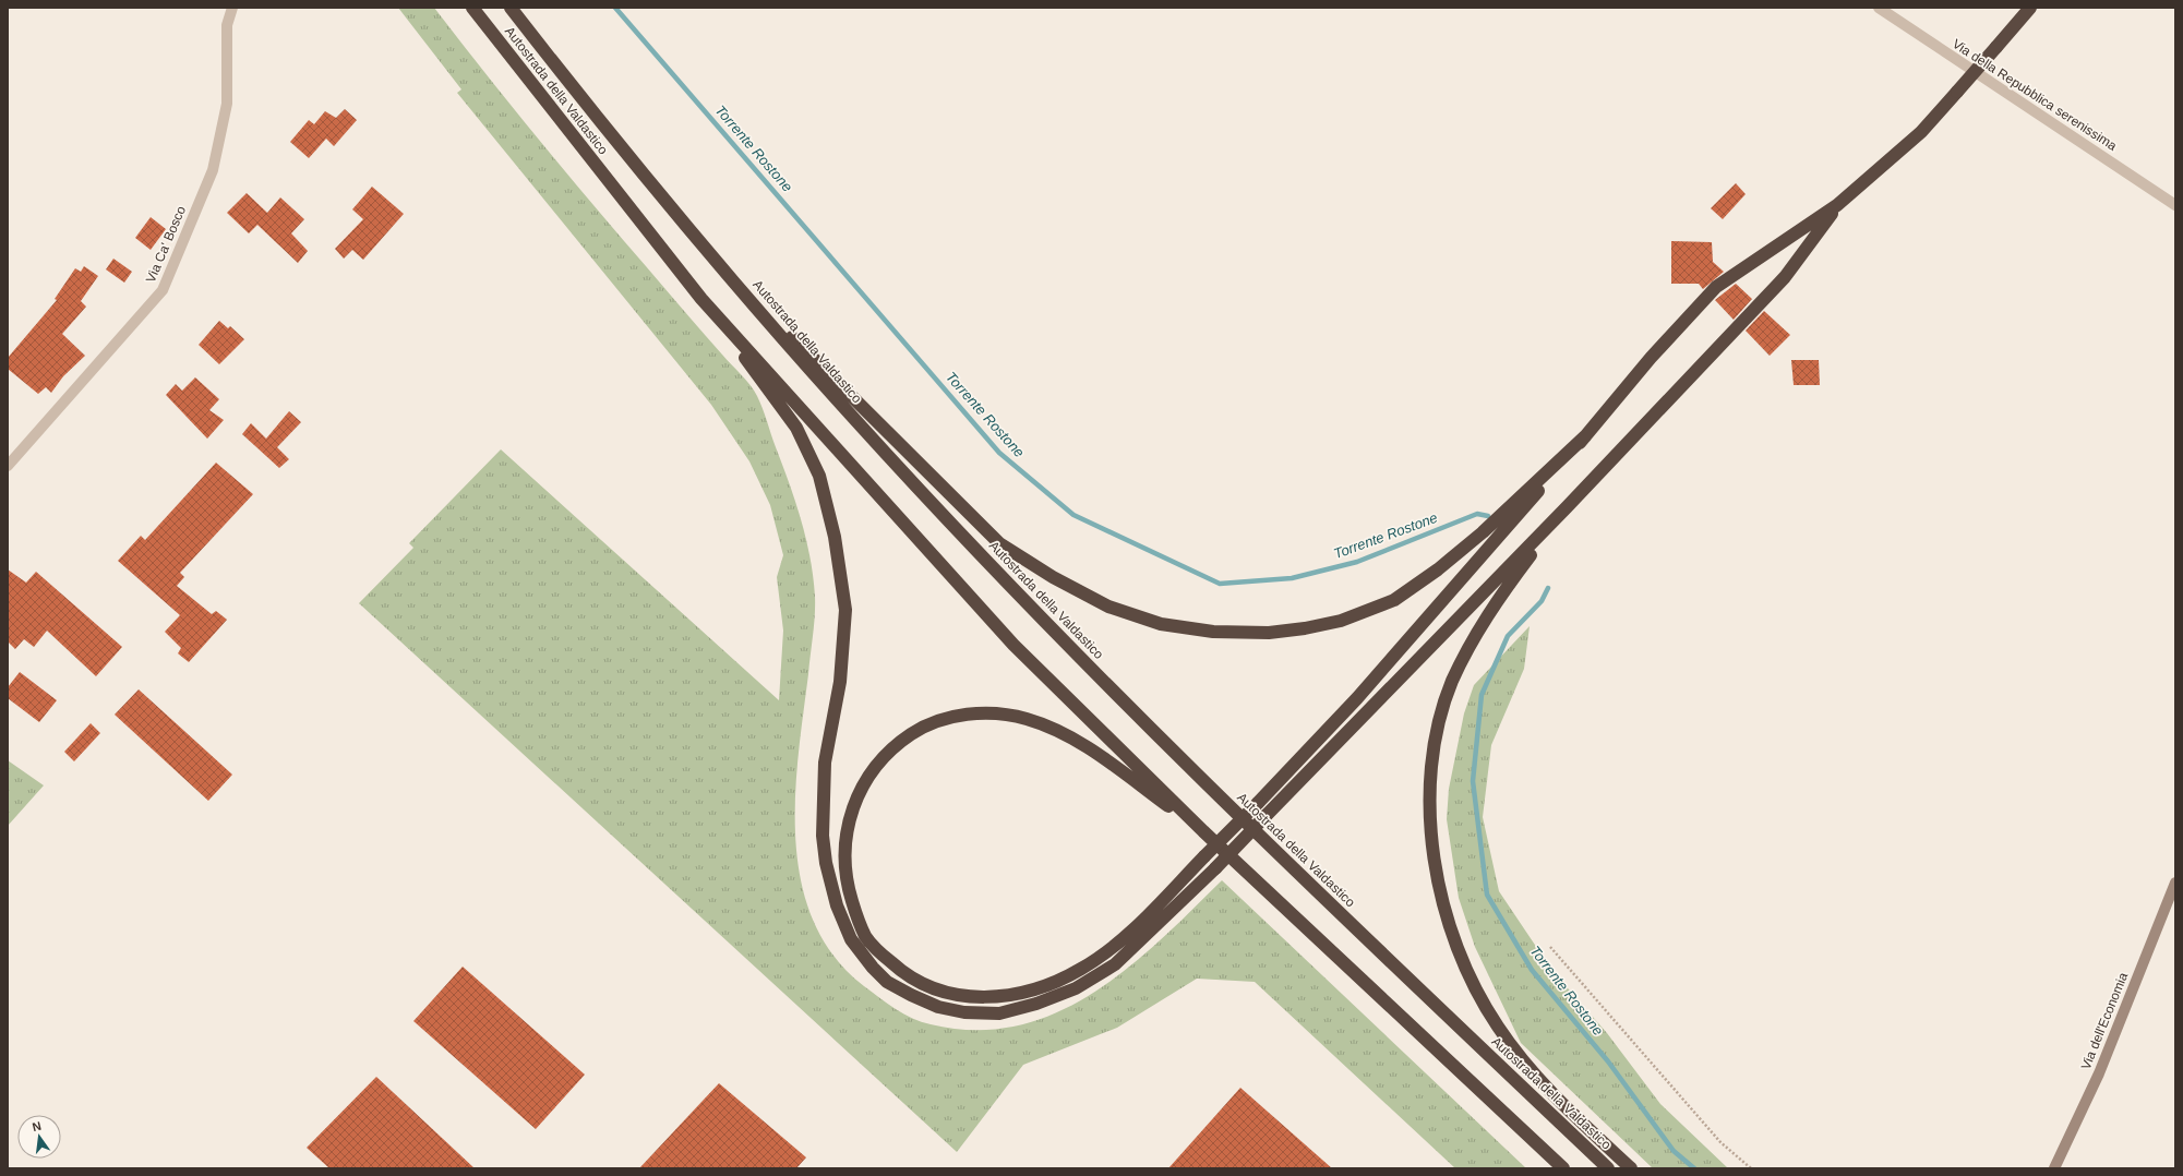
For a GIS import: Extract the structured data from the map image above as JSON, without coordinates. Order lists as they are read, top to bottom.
{
  "streets": {
    "highway": ["Autostrada della Valdastico"],
    "main road": ["Via dell'Economia"],
    "street": ["Via della Repubblica serenissima", "Via Ca' Bosco"]
  },
  "water": ["Torrente Rostone"],
  "north": "top"
}
